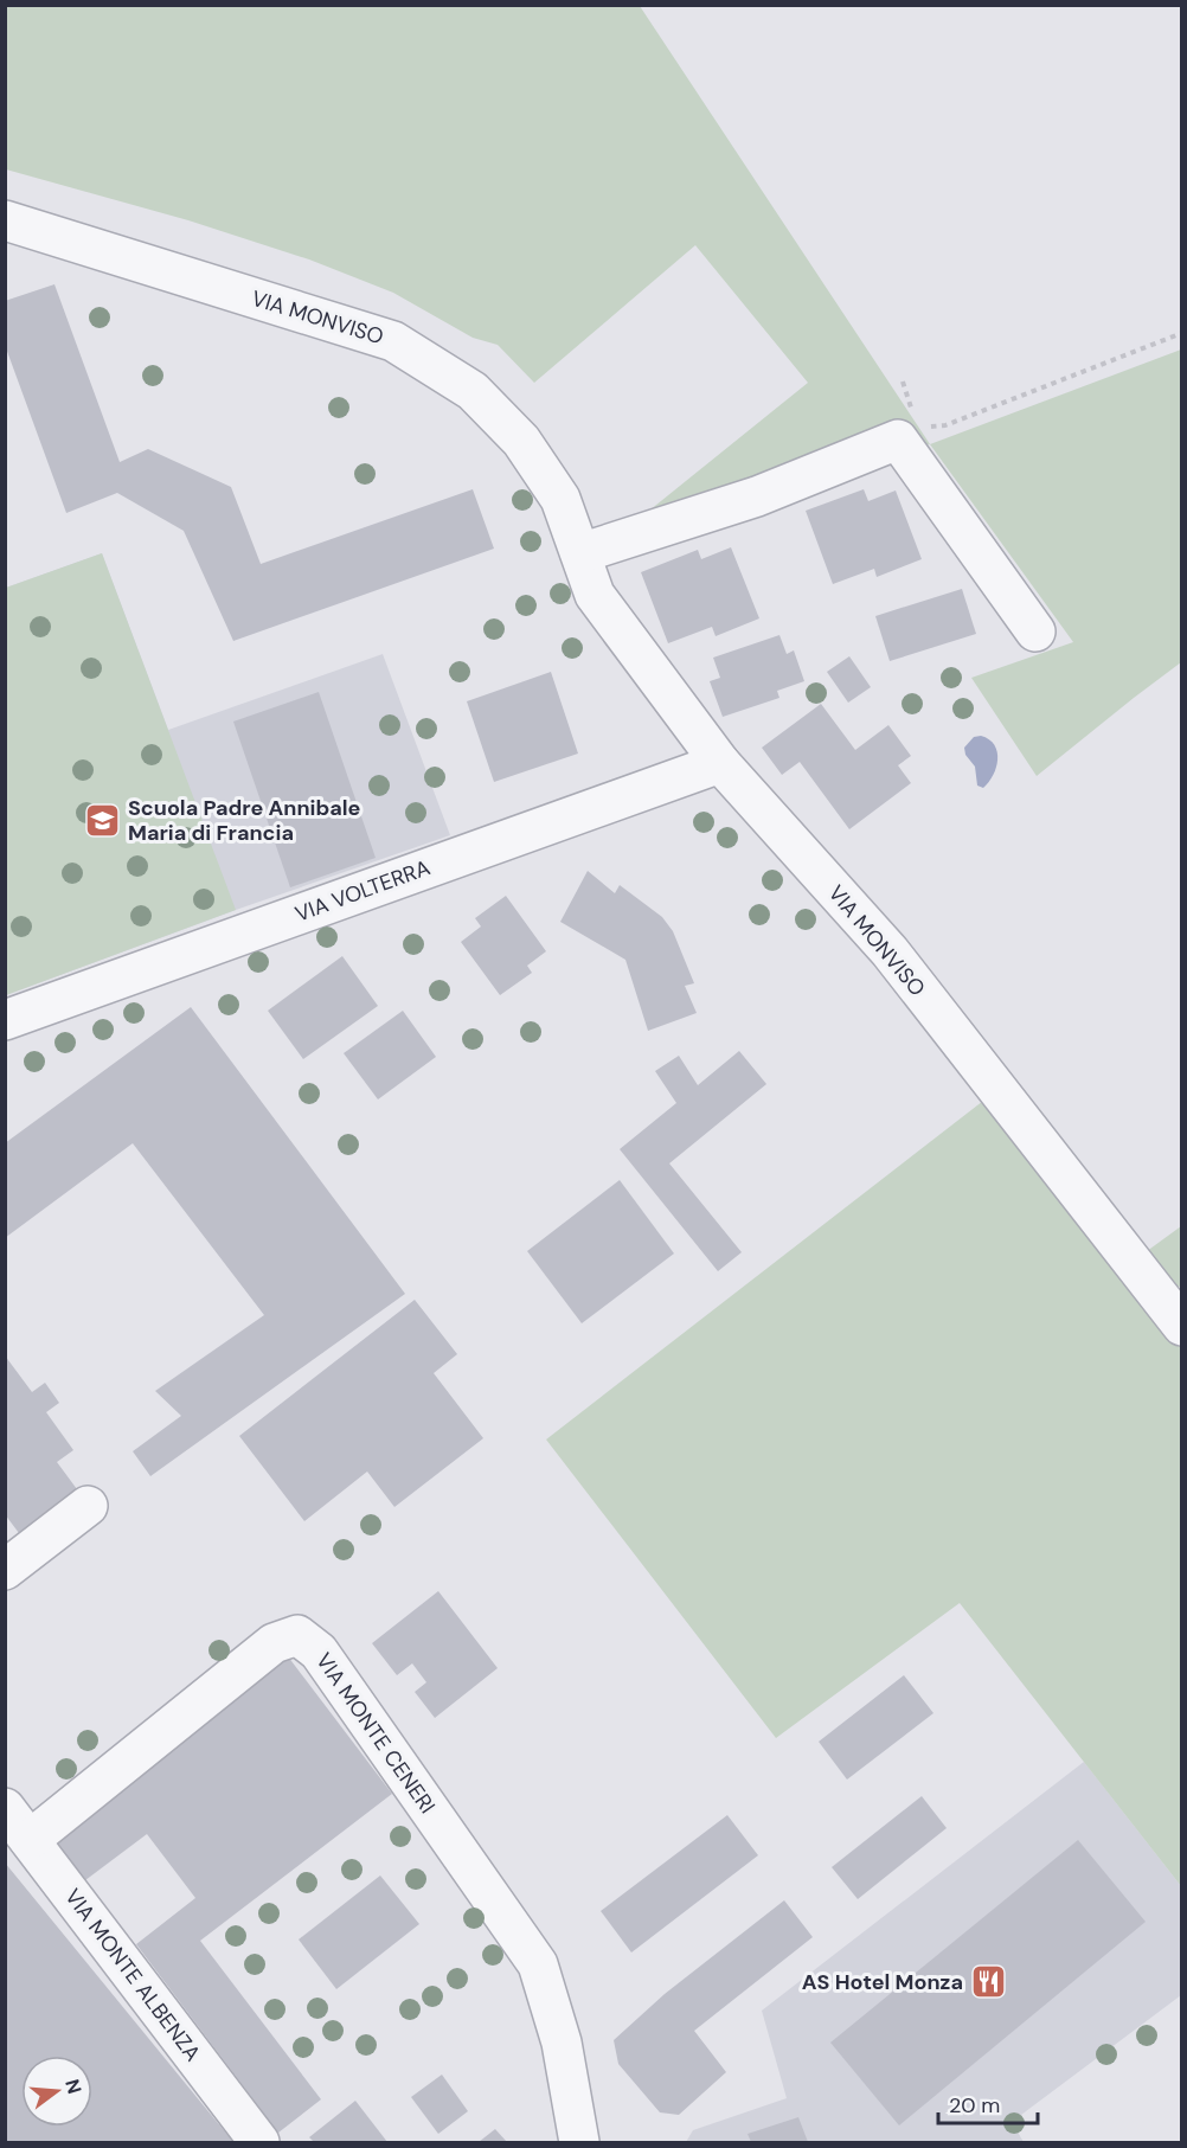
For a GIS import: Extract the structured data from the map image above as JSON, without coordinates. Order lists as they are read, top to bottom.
{
  "streets": {
    "street": [
      "VIA MONVISO",
      "VIA VOLTERRA",
      "VIA MONTE CENERI",
      "VIA MONTE ALBENZA"
    ]
  },
  "crossings": [
    ["VIA MONVISO", "VIA VOLTERRA"],
    ["VIA MONTE CENERI", "VIA MONTE ALBENZA"]
  ],
  "places": {
    "school or university": ["Scuola Padre Annibale Maria di Francia"],
    "restaurant": ["AS Hotel Monza"]
  },
  "scale_bar": "20 m",
  "north": "right"
}
